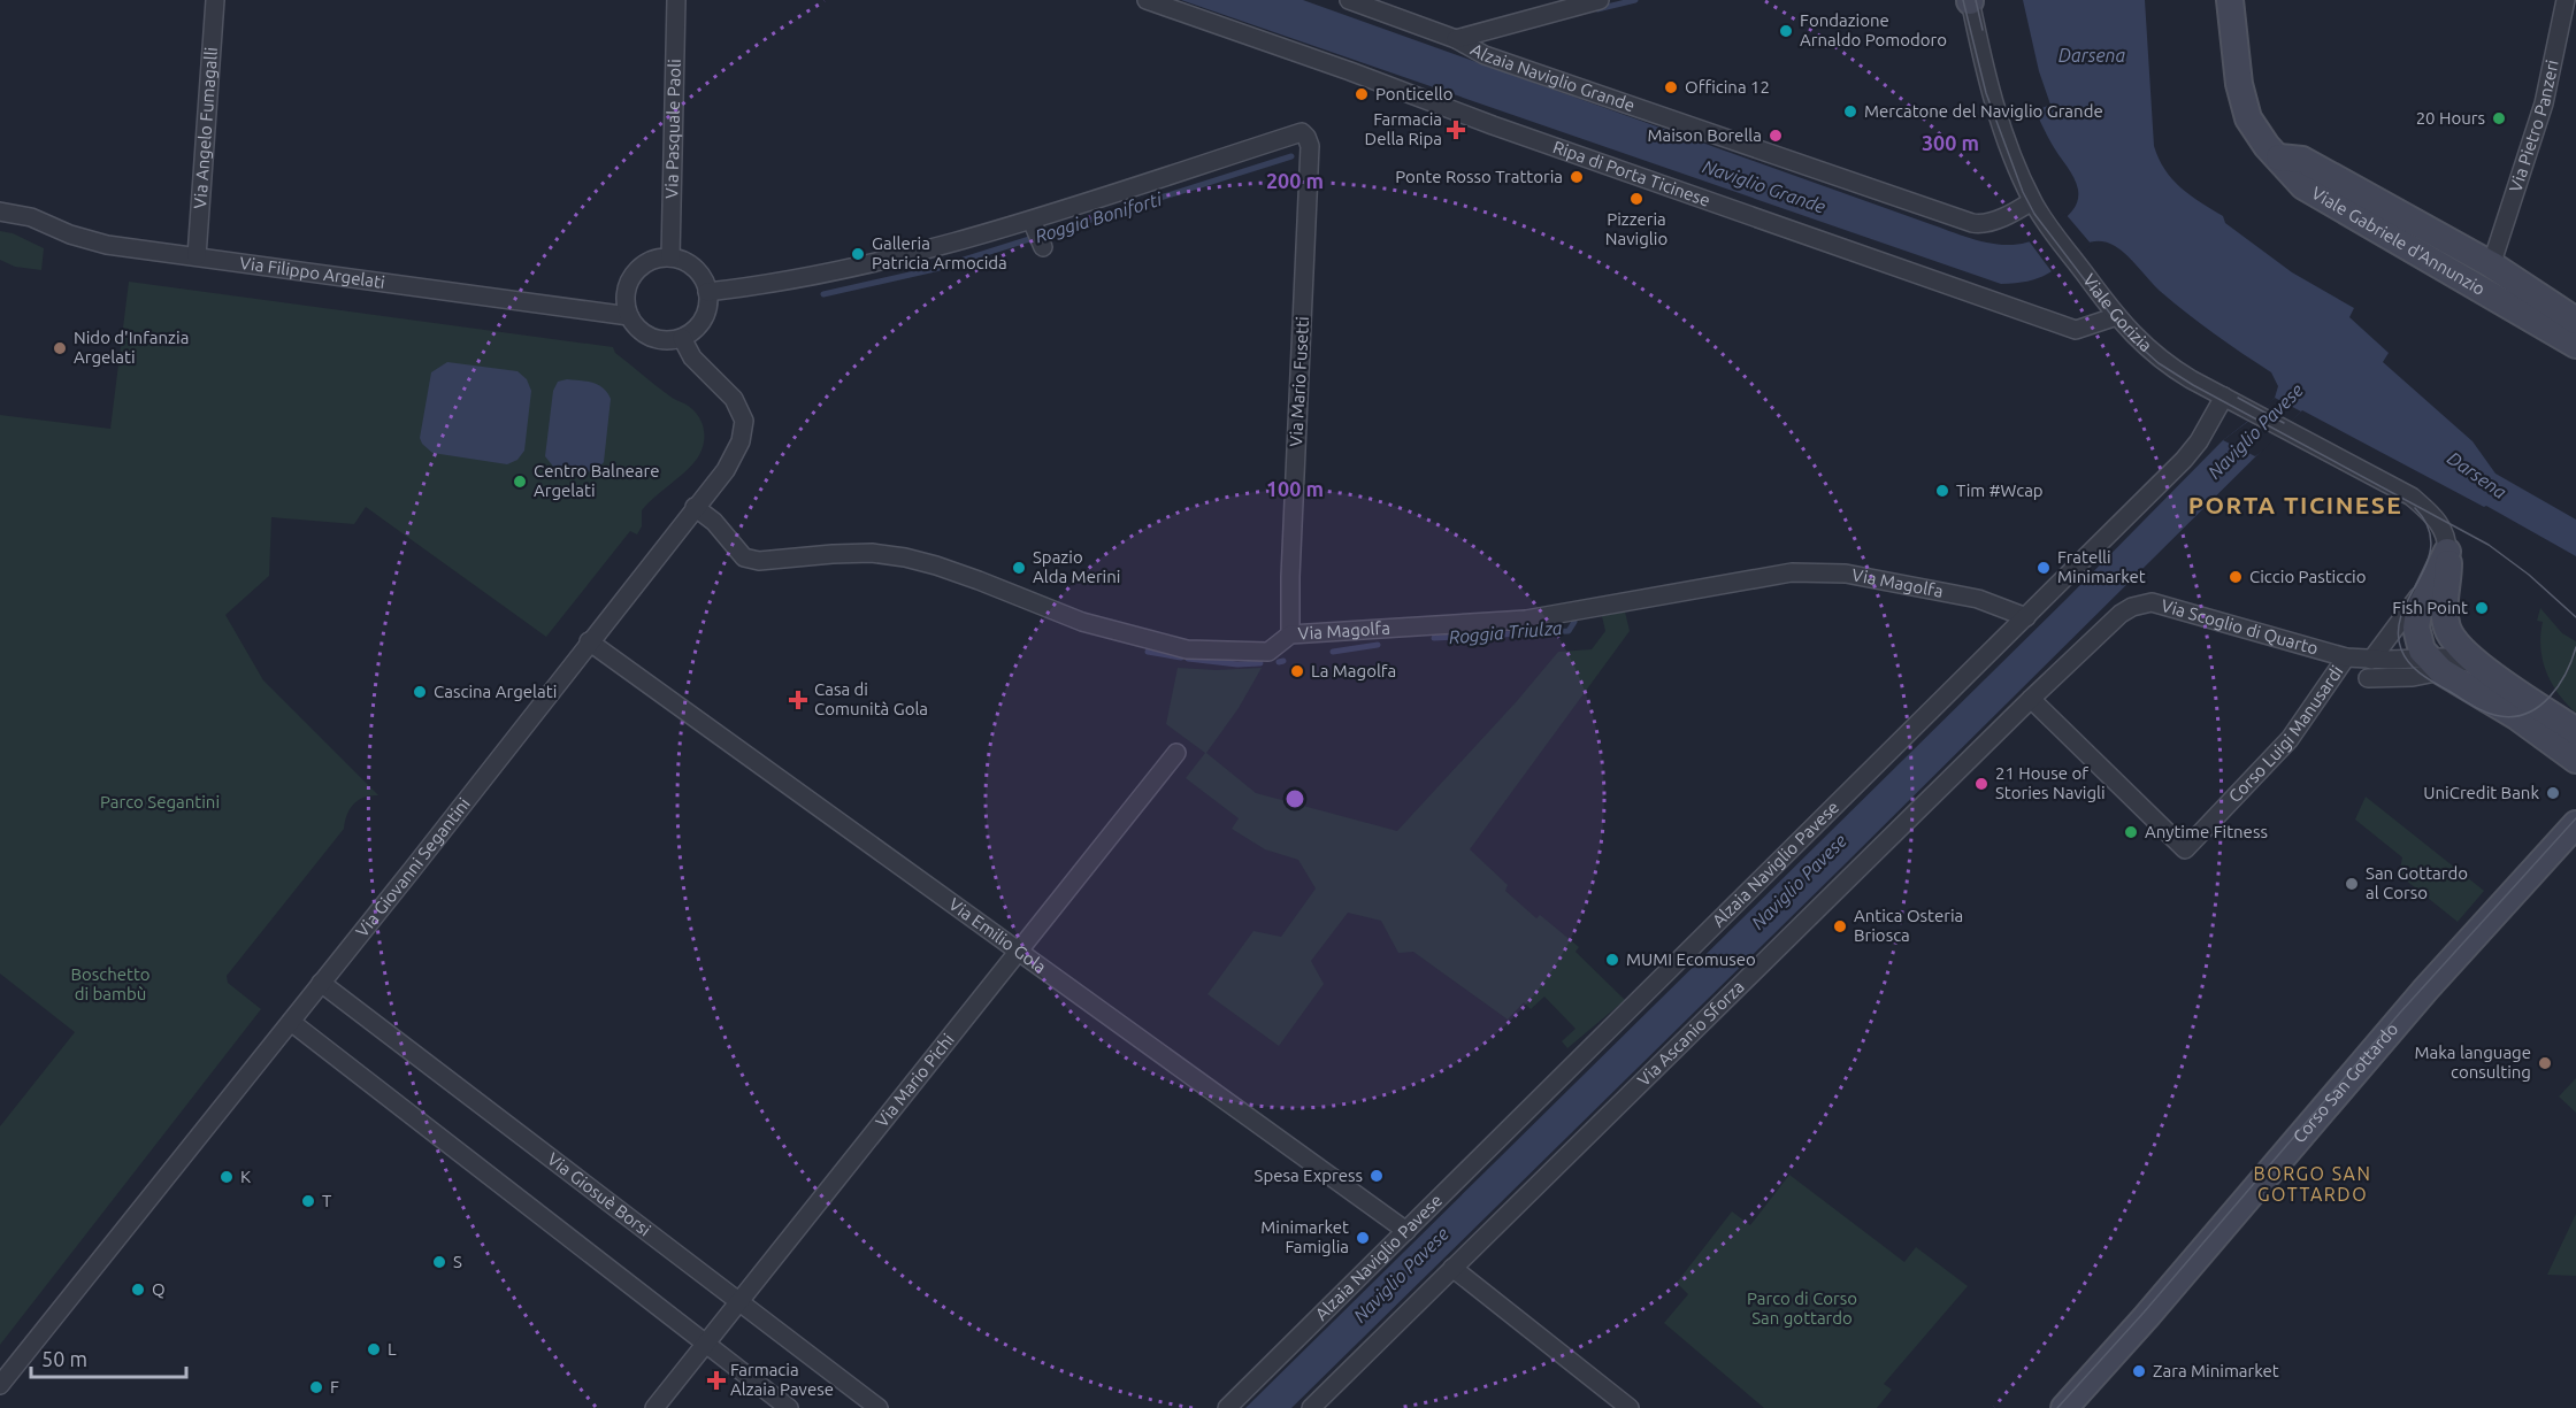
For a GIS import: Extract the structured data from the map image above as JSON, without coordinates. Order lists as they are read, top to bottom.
{
  "streets": {
    "street": [
      "Alzaia Naviglio Grande",
      "Via Pietro Panzeri",
      "Via Angelo Fumagalli",
      "Via Pasquale Paoli",
      "Ripa di Porta Ticinese",
      "Viale Gabriele d'Annunzio",
      "Via Filippo Argelati",
      "Viale Gorizia",
      "Via Mario Fusetti",
      "Via Magolfa",
      "Via Scoglio di Quarto",
      "Corso Luigi Manusardi",
      "Alzaia Naviglio Pavese",
      "Via Giovanni Segantini",
      "Via Emilio Gola",
      "Via Ascanio Sforza",
      "Via Mario Pichi",
      "Corso San Gottardo",
      "Via Giosuè Borsi"
    ]
  },
  "crossings": [
    ["Alzaia Naviglio Grande", "Viale Gorizia"],
    ["Via Pietro Panzeri", "Viale Gabriele d'Annunzio"],
    ["Via Angelo Fumagalli", "Via Filippo Argelati"],
    ["Via Pasquale Paoli", "Via Filippo Argelati"],
    ["Via Pasquale Paoli", "Via Mario Fusetti"],
    ["Via Pasquale Paoli", "Via Giovanni Segantini"],
    ["Ripa di Porta Ticinese", "Viale Gorizia"],
    ["Via Filippo Argelati", "Via Mario Fusetti"],
    ["Via Filippo Argelati", "Via Giovanni Segantini"],
    ["Viale Gorizia", "Alzaia Naviglio Pavese"],
    ["Via Mario Fusetti", "Via Magolfa"],
    ["Via Mario Fusetti", "Via Giovanni Segantini"],
    ["Via Magolfa", "Alzaia Naviglio Pavese"],
    ["Via Magolfa", "Via Giovanni Segantini"],
    ["Via Scoglio di Quarto", "Corso Luigi Manusardi"],
    ["Via Scoglio di Quarto", "Via Ascanio Sforza"],
    ["Corso Luigi Manusardi", "Via Ascanio Sforza"],
    ["Alzaia Naviglio Pavese", "Via Emilio Gola"],
    ["Via Giovanni Segantini", "Via Emilio Gola"],
    ["Via Giovanni Segantini", "Via Giosuè Borsi"],
    ["Via Emilio Gola", "Via Mario Pichi"],
    ["Via Mario Pichi", "Via Giosuè Borsi"]
  ],
  "districts": ["PORTA TICINESE", "BORGO SAN GOTTARDO"],
  "water": [
    "Darsena",
    "Naviglio Grande",
    "Roggia Boniforti",
    "Naviglio Pavese",
    "Roggia Triulza"
  ],
  "parks": ["Parco Segantini", "Boschetto di bambù", "Parco di Corso San gottardo"],
  "places": {
    "other": [
      "Fondazione Arnaldo Pomodoro",
      "Officina 12",
      "Ponticello",
      "Mercatone del Naviglio Grande",
      "20 Hours",
      "Maison Borella",
      "Ponte Rosso Trattoria",
      "Pizzeria Naviglio",
      "Galleria Patricia Armocida",
      "Nido d'Infanzia Argelati",
      "Centro Balneare Argelati",
      "Tim #Wcap",
      "Spazio Alda Merini",
      "Fratelli Minimarket",
      "Ciccio Pasticcio",
      "Fish Point",
      "La Magolfa",
      "Cascina Argelati",
      "21 House of Stories Navigli",
      "UniCredit Bank",
      "Anytime Fitness",
      "San Gottardo al Corso",
      "Antica Osteria Briosca",
      "MUMI Ecomuseo",
      "Maka language consulting",
      "Spesa Express",
      "K",
      "T",
      "Minimarket Famiglia",
      "S",
      "Q",
      "L",
      "Zara Minimarket",
      "F"
    ],
    "health": ["Farmacia Della Ripa", "Casa di Comunità Gola", "Farmacia Alzaia Pavese"]
  },
  "scale_bar": "50 m",
  "rings": ["300 m", "200 m", "100 m"]
}
